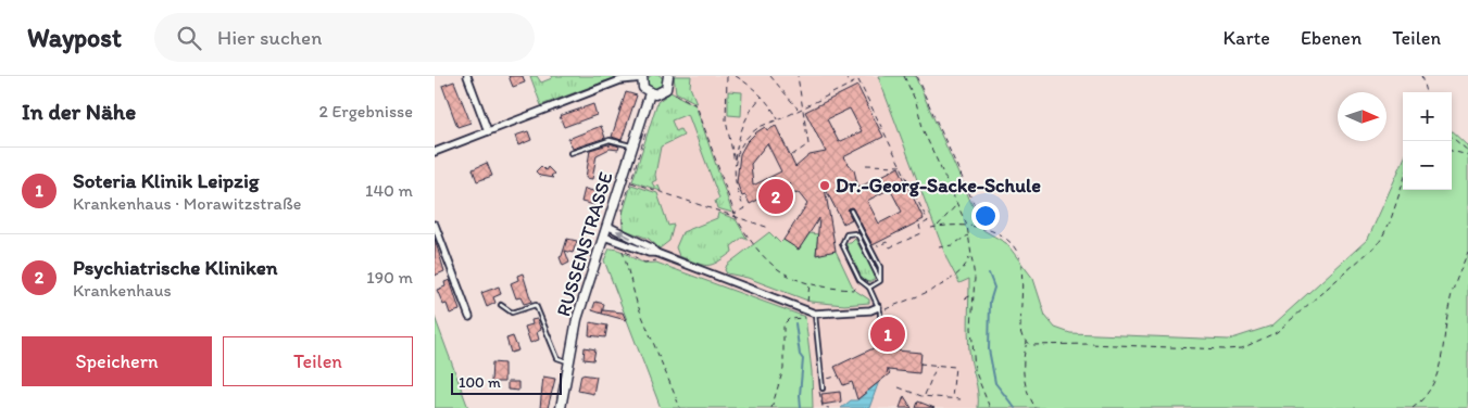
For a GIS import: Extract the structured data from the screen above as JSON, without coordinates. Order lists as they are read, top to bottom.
{
  "streets": {
    "street": ["RUSSENSTRASSE"]
  },
  "places": ["Dr.-Georg-Sacke-Schule"],
  "scale_bar": "100 m",
  "north": "right",
  "page": {
    "header": "Waypost",
    "search": "Hier suchen",
    "nav": ["Karte", "Ebenen", "Teilen"],
    "heading": ["In der Nähe", "2 Ergebnisse"],
    "map_buttons": ["+", "−"],
    "list": [
      {
        "mark": "1",
        "name": "Soteria Klinik Leipzig",
        "note": "Krankenhaus · Morawitzstraße",
        "value": "140 m"
      },
      {
        "mark": "2",
        "name": "Psychiatrische Kliniken",
        "note": "Krankenhaus",
        "value": "190 m"
      }
    ],
    "pins": ["2", "1"],
    "buttons": ["Speichern", "Teilen"],
    "scale": "100 m"
  }
}
